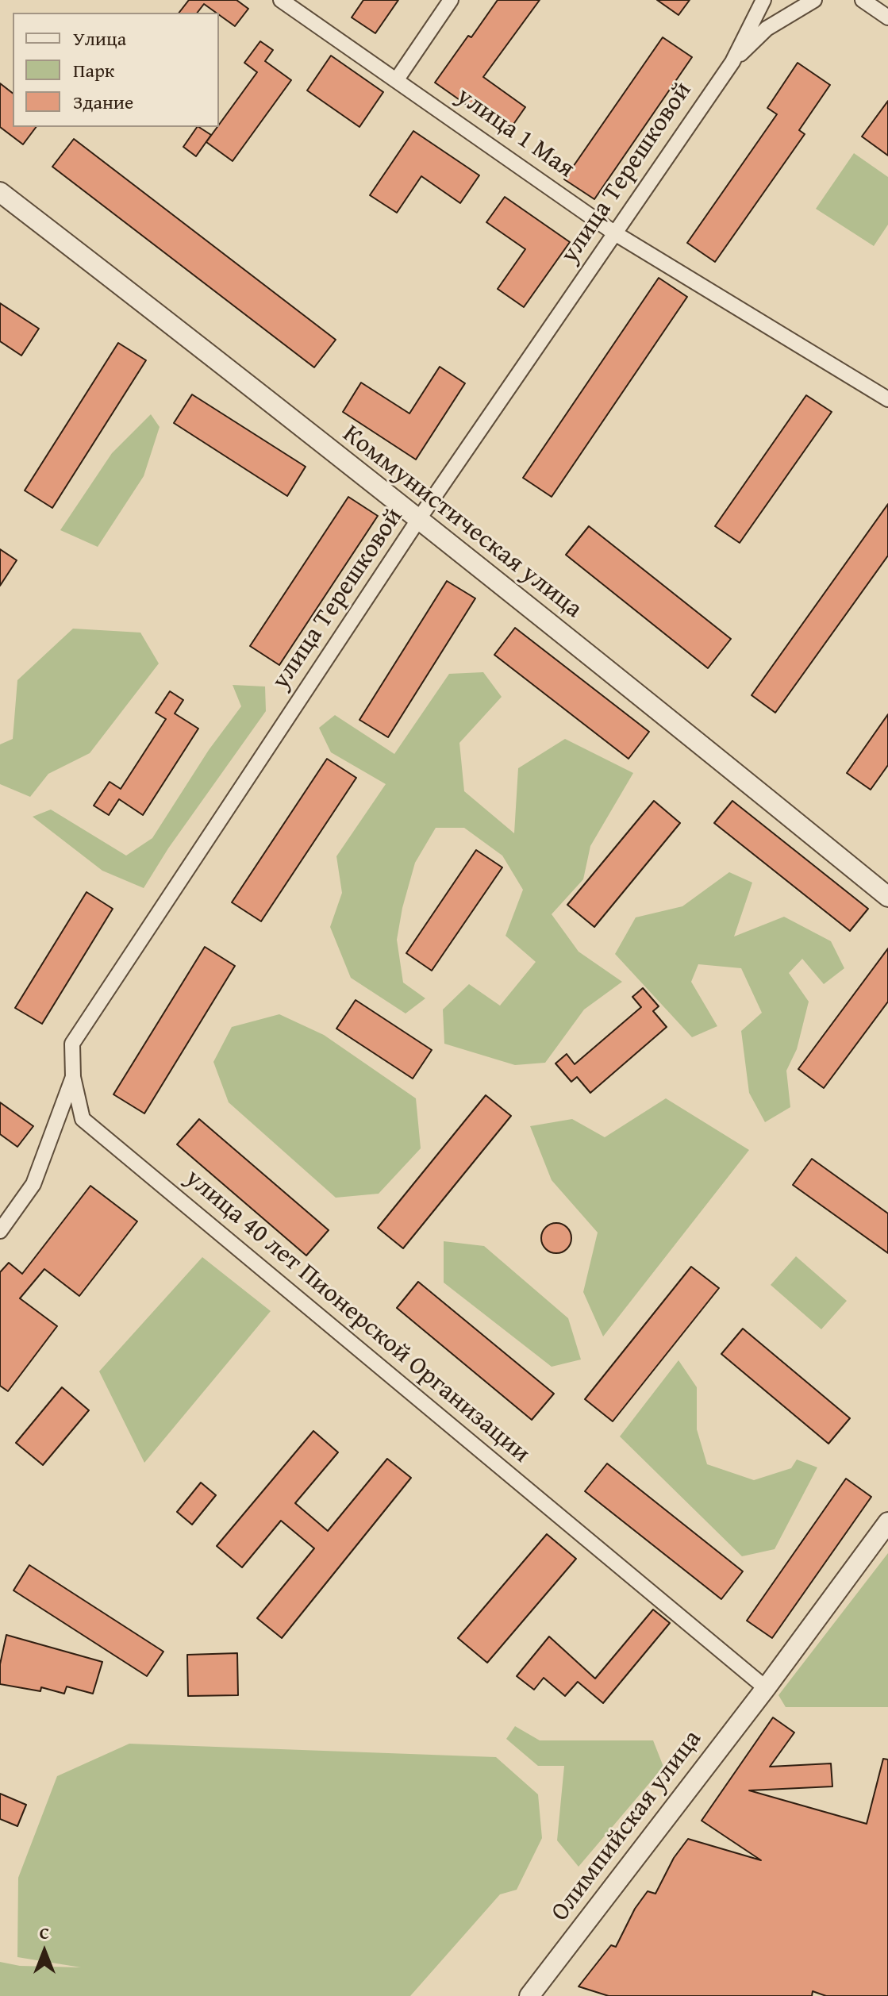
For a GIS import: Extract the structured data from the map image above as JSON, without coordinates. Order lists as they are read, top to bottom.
{
  "streets": {
    "street": [
      "улица 1 Мая",
      "улица Терешковой",
      "Коммунистическая улица",
      "улица 40 лет Пионерской Организации",
      "Олимпийская улица"
    ]
  },
  "crossings": [
    ["улица 1 Мая", "улица Терешковой"],
    ["улица Терешковой", "Коммунистическая улица"],
    ["улица Терешковой", "улица 40 лет Пионерской Организации"],
    ["улица 40 лет Пионерской Организации", "Олимпийская улица"]
  ],
  "legend": ["Улица", "Парк", "Здание"],
  "north": "top"
}
